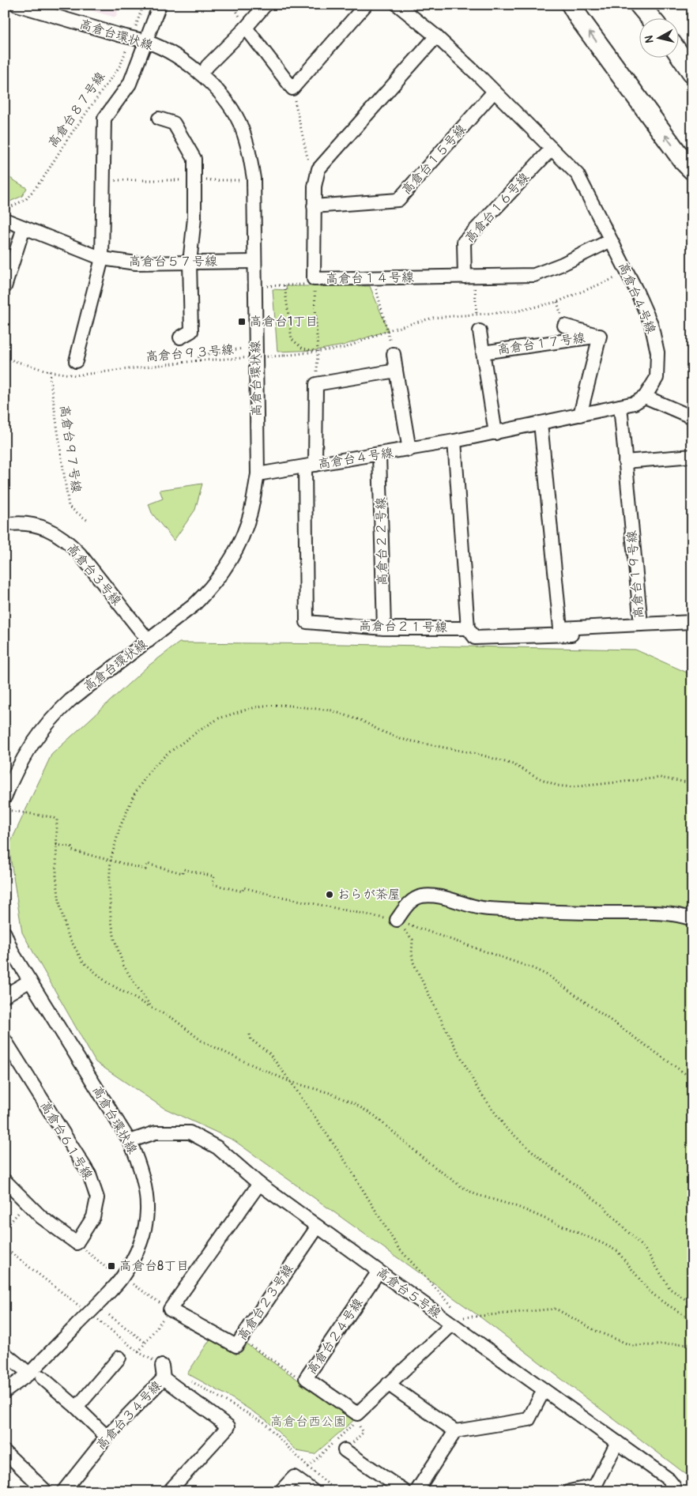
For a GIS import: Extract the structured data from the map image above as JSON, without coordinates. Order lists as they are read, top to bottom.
{
  "streets": {
    "street": [
      "高倉台環状線",
      "高倉台１５号線",
      "高倉台１６号線",
      "高倉台５７号線",
      "高倉台１４号線",
      "高倉台４号線",
      "高倉台１７号線",
      "高倉台２２号線",
      "高倉台３号線",
      "高倉台１９号線",
      "高倉台２１号線",
      "高倉台６１号線",
      "高倉台５号線",
      "高倉台２３号線",
      "高倉台２４号線",
      "高倉台３４号線"
    ],
    "path": ["高倉台８７号線", "高倉台９３号線", "高倉台９７号線"]
  },
  "crossings": [
    ["高倉台環状線", "高倉台８７号線"],
    ["高倉台環状線", "高倉台５７号線"],
    ["高倉台環状線", "高倉台４号線"],
    ["高倉台環状線", "高倉台３号線"],
    ["高倉台環状線", "高倉台５号線"],
    ["高倉台１５号線", "高倉台１４号線"],
    ["高倉台１５号線", "高倉台４号線"],
    ["高倉台１６号線", "高倉台１４号線"],
    ["高倉台１６号線", "高倉台４号線"],
    ["高倉台１４号線", "高倉台４号線"],
    ["高倉台４号線", "高倉台１７号線"],
    ["高倉台４号線", "高倉台９３号線"],
    ["高倉台４号線", "高倉台２２号線"],
    ["高倉台４号線", "高倉台１９号線"],
    ["高倉台４号線", "高倉台２１号線"],
    ["高倉台９３号線", "高倉台９７号線"],
    ["高倉台２２号線", "高倉台２１号線"],
    ["高倉台５号線", "高倉台２３号線"],
    ["高倉台５号線", "高倉台２４号線"]
  ],
  "parks": ["高倉台西公園"],
  "places": {
    "transit": ["高倉台1丁目", "高倉台8丁目"],
    "other": ["おらが茶屋"]
  },
  "north": "left"
}
